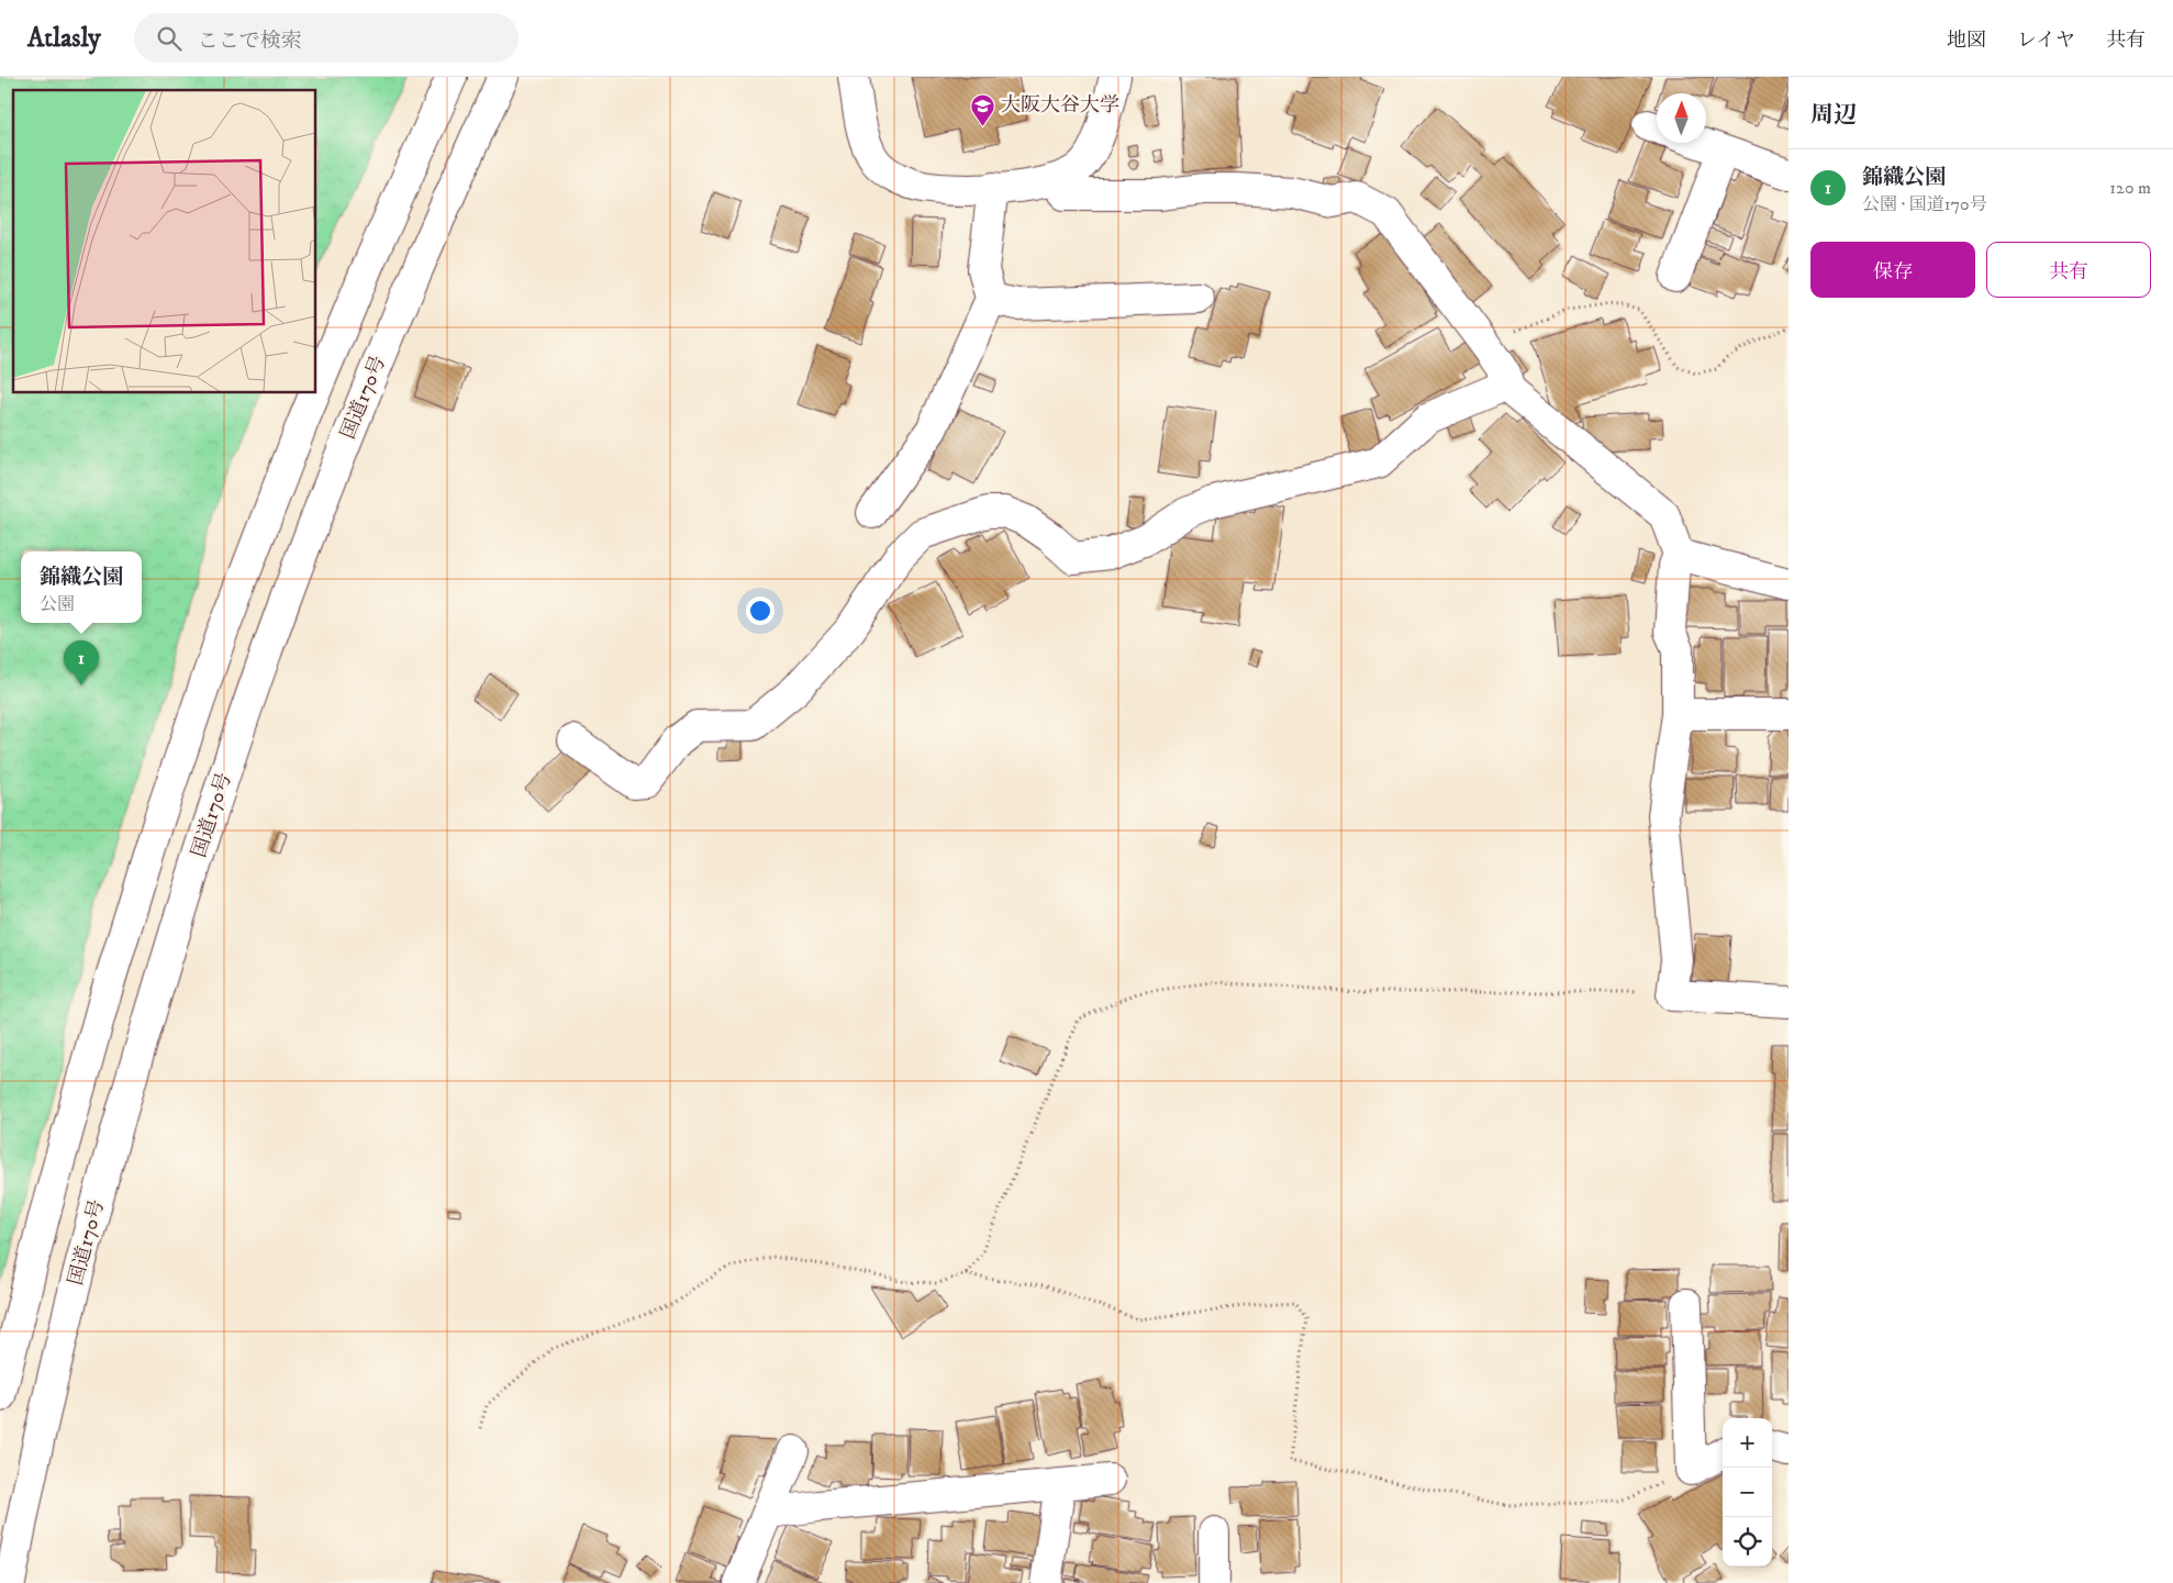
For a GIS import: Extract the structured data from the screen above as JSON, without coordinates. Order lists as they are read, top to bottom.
{
  "streets": {
    "main road": ["国道170号"]
  },
  "places": {
    "school or university": ["大阪大谷大学"]
  },
  "north": "top",
  "page": {
    "header": "Atlasly",
    "search": "ここで検索",
    "nav": ["地図", "レイヤ", "共有"],
    "heading": "周辺",
    "list": [
      {
        "mark": "1",
        "name": "錦織公園",
        "note": "公園 · 国道170号",
        "value": "120 m"
      }
    ],
    "buttons": ["保存", "共有"],
    "popup": ["錦織公園", "公園"],
    "pins": "1",
    "map_buttons": ["+", "−"]
  }
}
